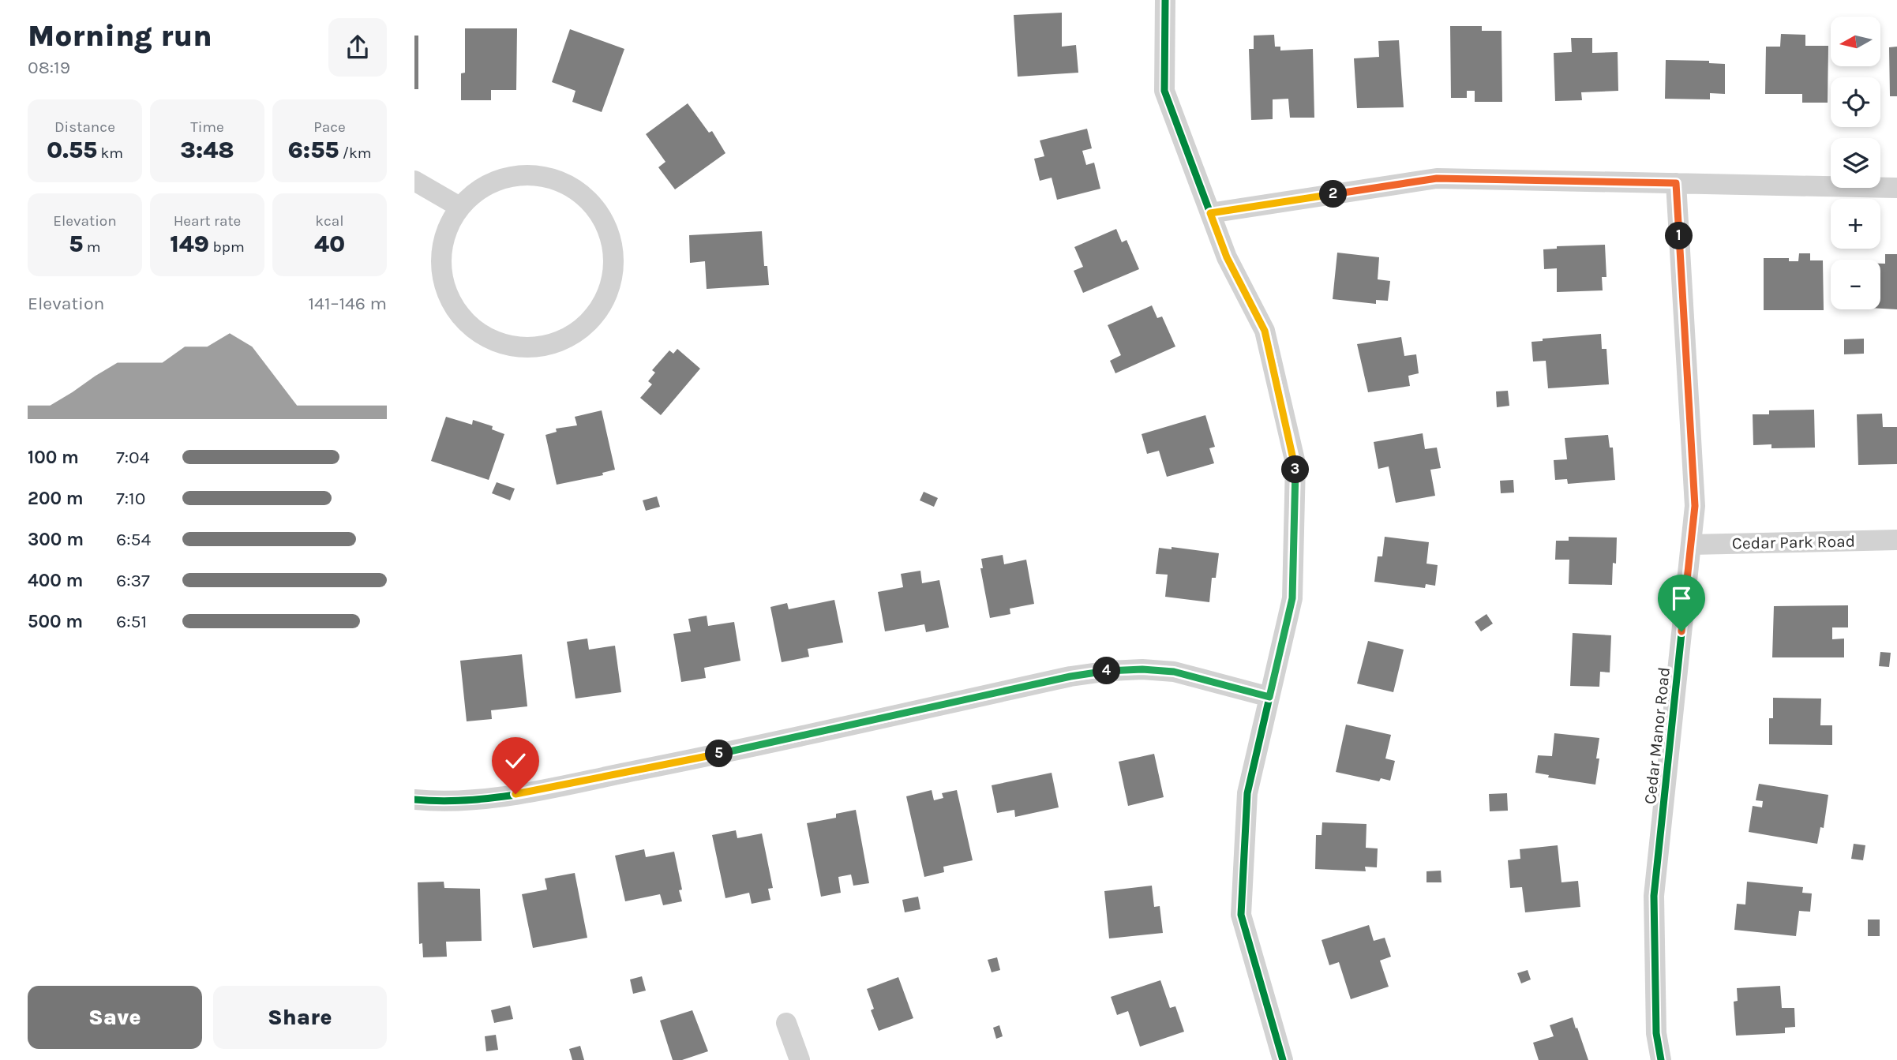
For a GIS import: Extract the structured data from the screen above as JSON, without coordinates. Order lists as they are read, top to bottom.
{
  "streets": {
    "street": ["Cedar Park Road", "Cedar Manor Road"]
  },
  "crossings": [
    ["Cedar Park Road", "Cedar Manor Road"]
  ],
  "north": "left",
  "page": {
    "heading": ["Morning run", "08:19"],
    "map_buttons": ["+", "−"],
    "stats": [
      ["Distance", "0.55 km"],
      ["Time", "3:48"],
      ["Pace", "6:55 /km"],
      ["Elevation", "5 m"],
      ["Heart rate", "149 bpm"],
      ["kcal", "40"]
    ],
    "pins": [
      "2",
      "1",
      "3",
      "4",
      "5"
    ],
    "chart": ["Elevation", "141–146 m"],
    "list": [
      {
        "name": "100 m",
        "note": "7:04"
      },
      {
        "name": "200 m",
        "note": "7:10"
      },
      {
        "name": "300 m",
        "note": "6:54"
      },
      {
        "name": "400 m",
        "note": "6:37"
      },
      {
        "name": "500 m",
        "note": "6:51"
      }
    ],
    "buttons": ["Save", "Share"]
  }
}
